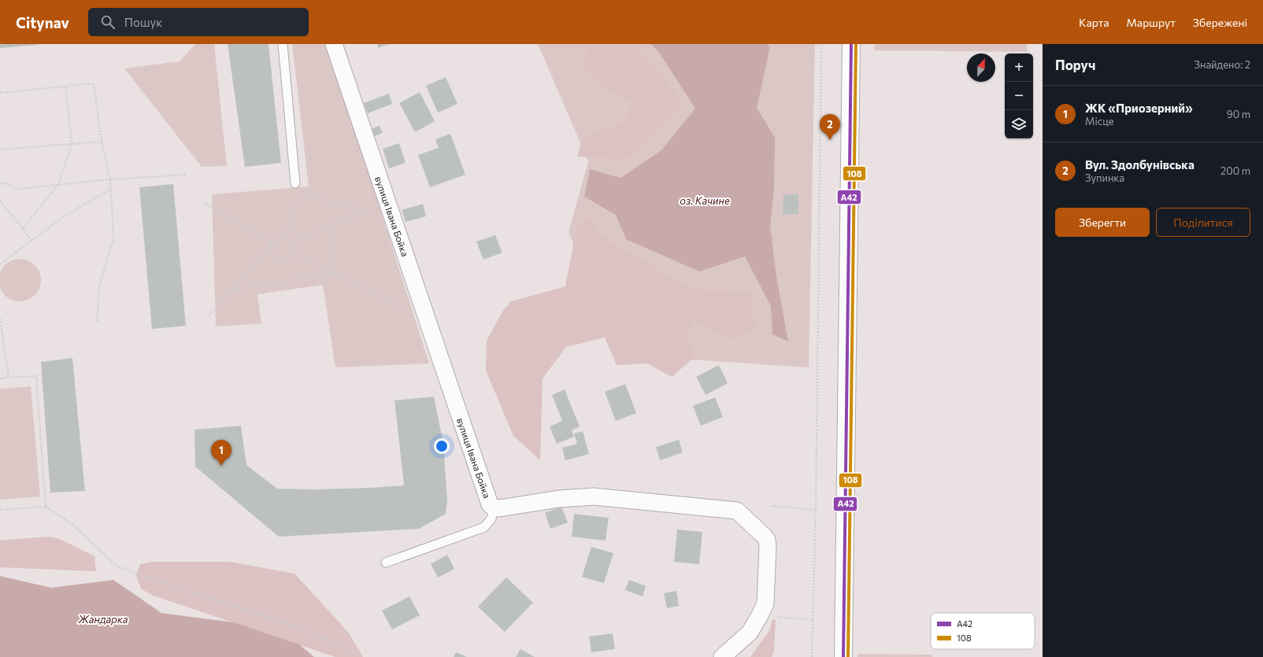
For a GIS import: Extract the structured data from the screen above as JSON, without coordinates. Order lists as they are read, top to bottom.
{
  "streets": {
    "street": ["вулиця Івана Бойка"]
  },
  "water": ["оз. Качине", "Жандарка"],
  "lines": ["transit line А42", "transit line 108"],
  "legend": ["А42", "108"],
  "north": "top",
  "page": {
    "header": "Citynav",
    "search": "Пошук",
    "nav": ["Карта", "Маршрут", "Збережені"],
    "heading": ["Поруч", "Знайдено: 2"],
    "map_buttons": ["+", "−"],
    "list": [
      {
        "mark": "1",
        "name": "ЖК «Приозерний»",
        "note": "Місце",
        "value": "90 m"
      },
      {
        "mark": "2",
        "name": "Вул. Здолбунівська",
        "note": "Зупинка",
        "value": "200 m"
      }
    ],
    "pins": ["2", "1"],
    "buttons": ["Зберегти", "Поділитися"]
  }
}
